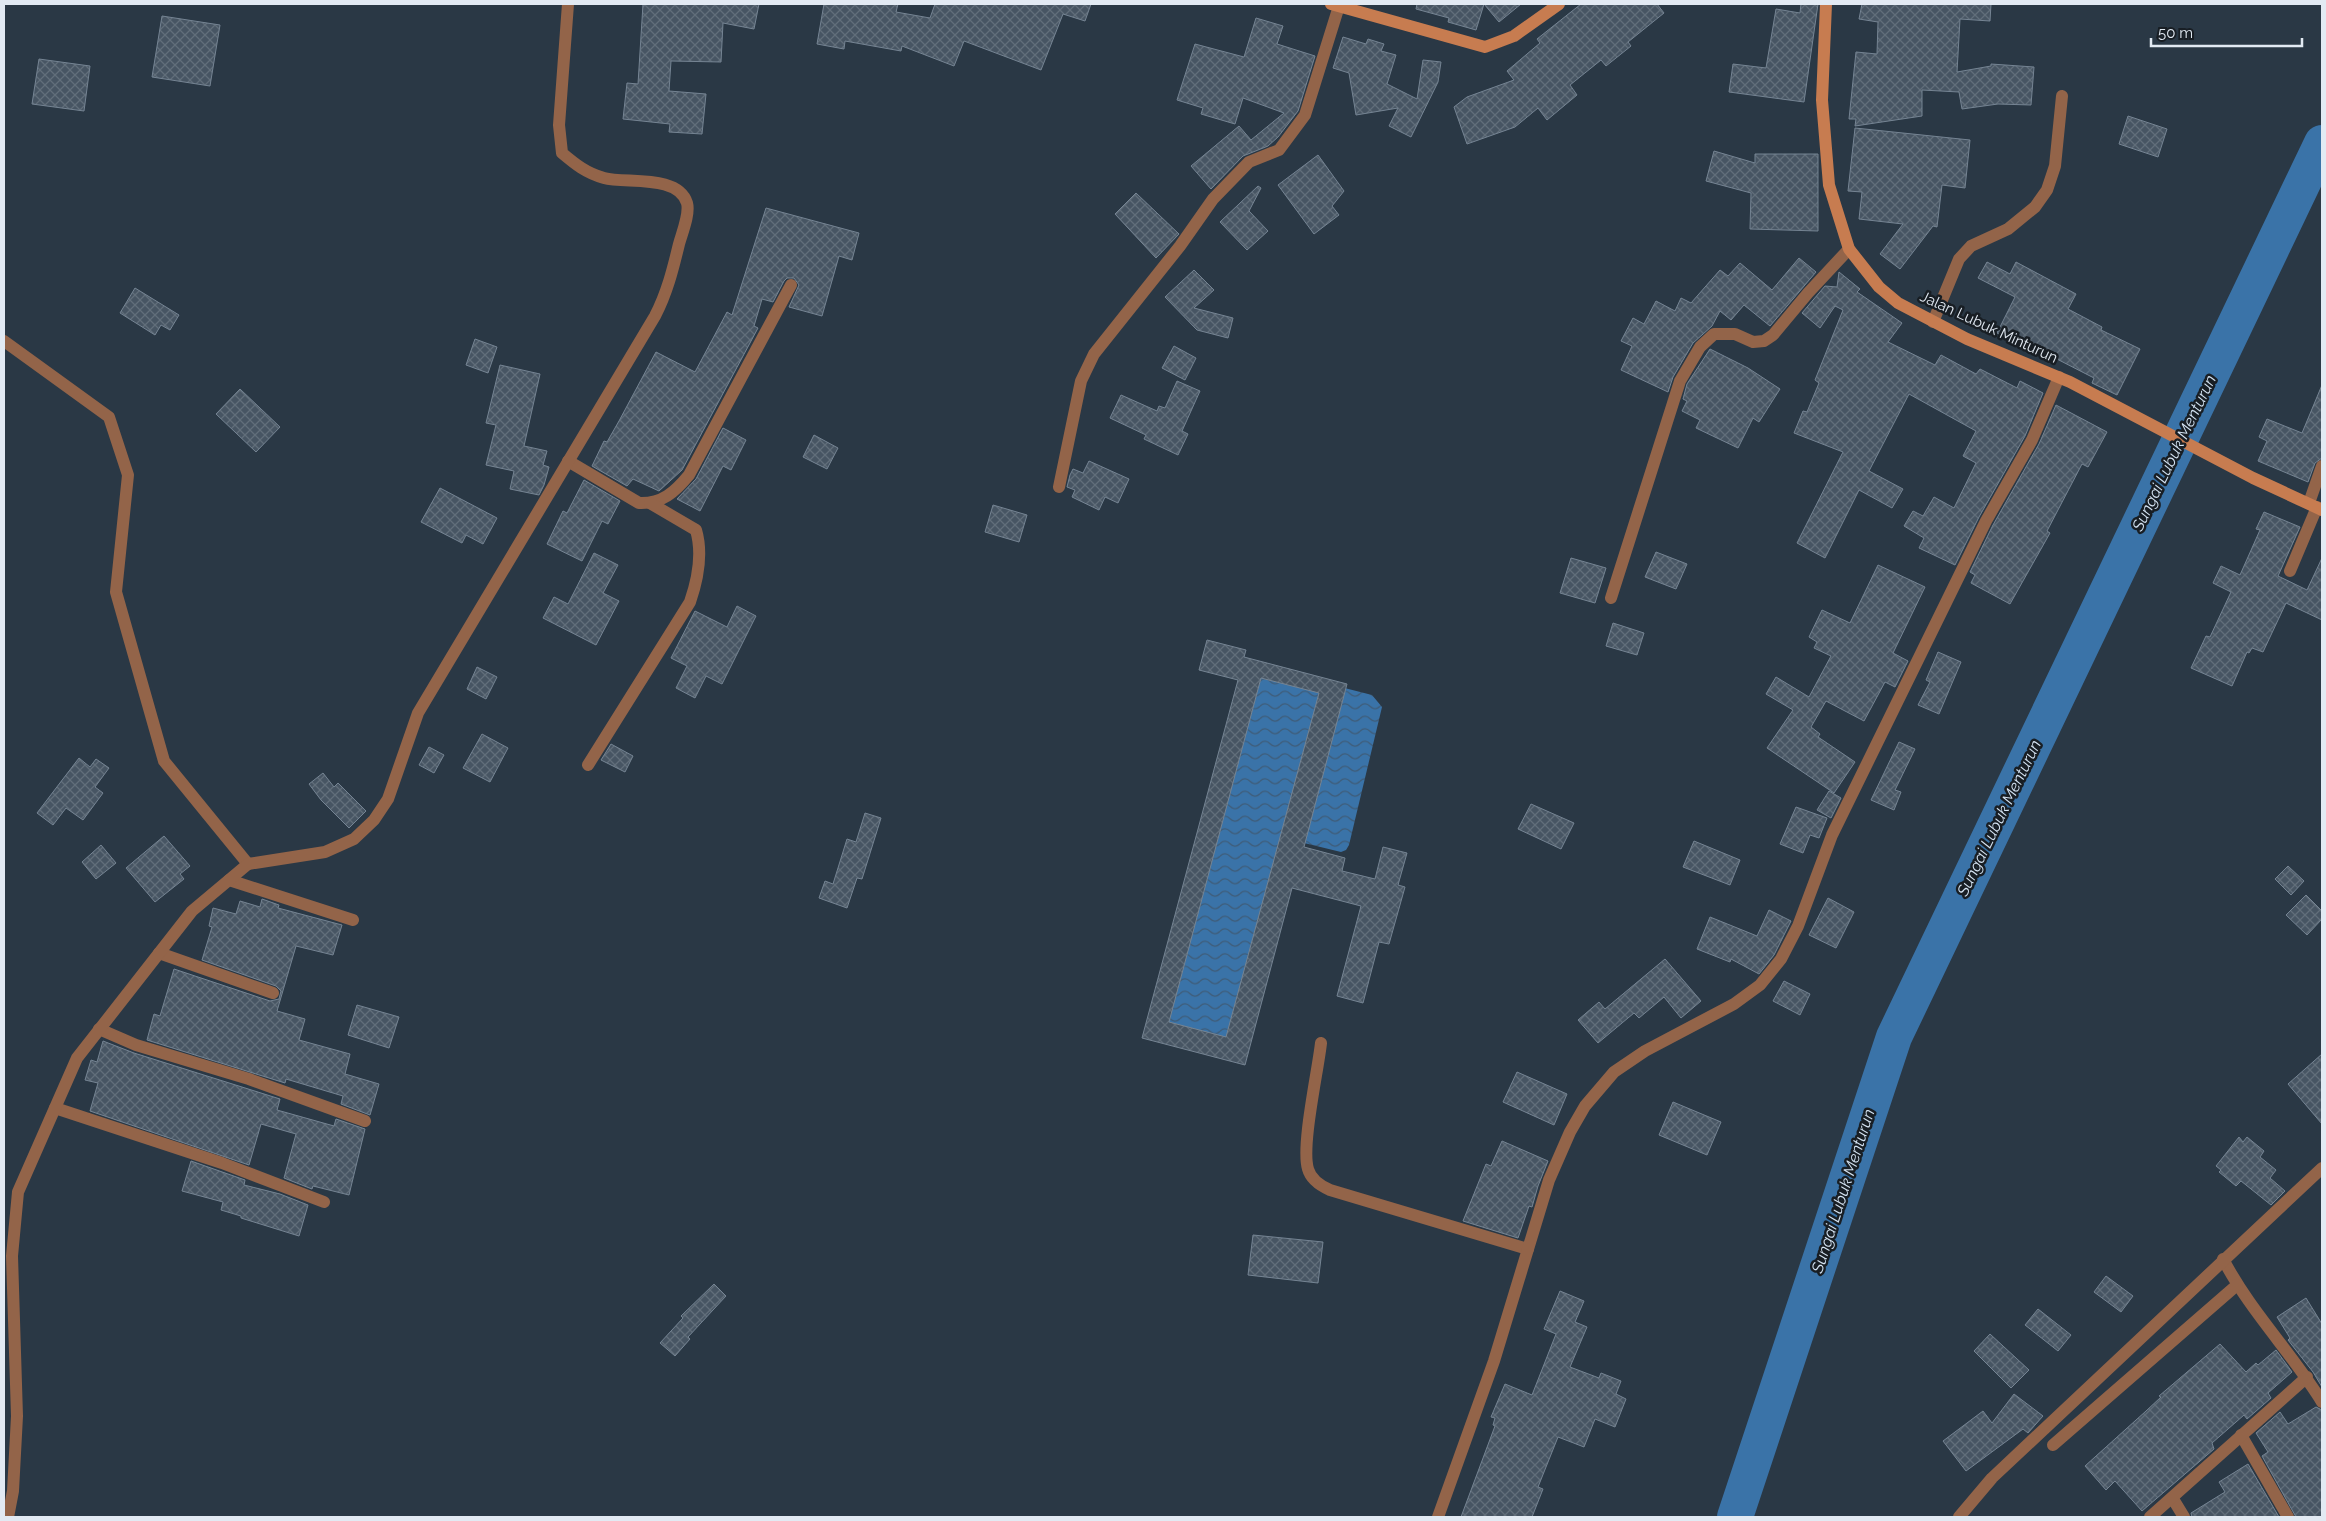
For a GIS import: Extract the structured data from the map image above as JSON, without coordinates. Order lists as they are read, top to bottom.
{
  "streets": {
    "street": ["Jalan Lubuk Minturun"]
  },
  "water": ["Sungai Lubuk Menturun"],
  "scale_bar": "50 m"
}
